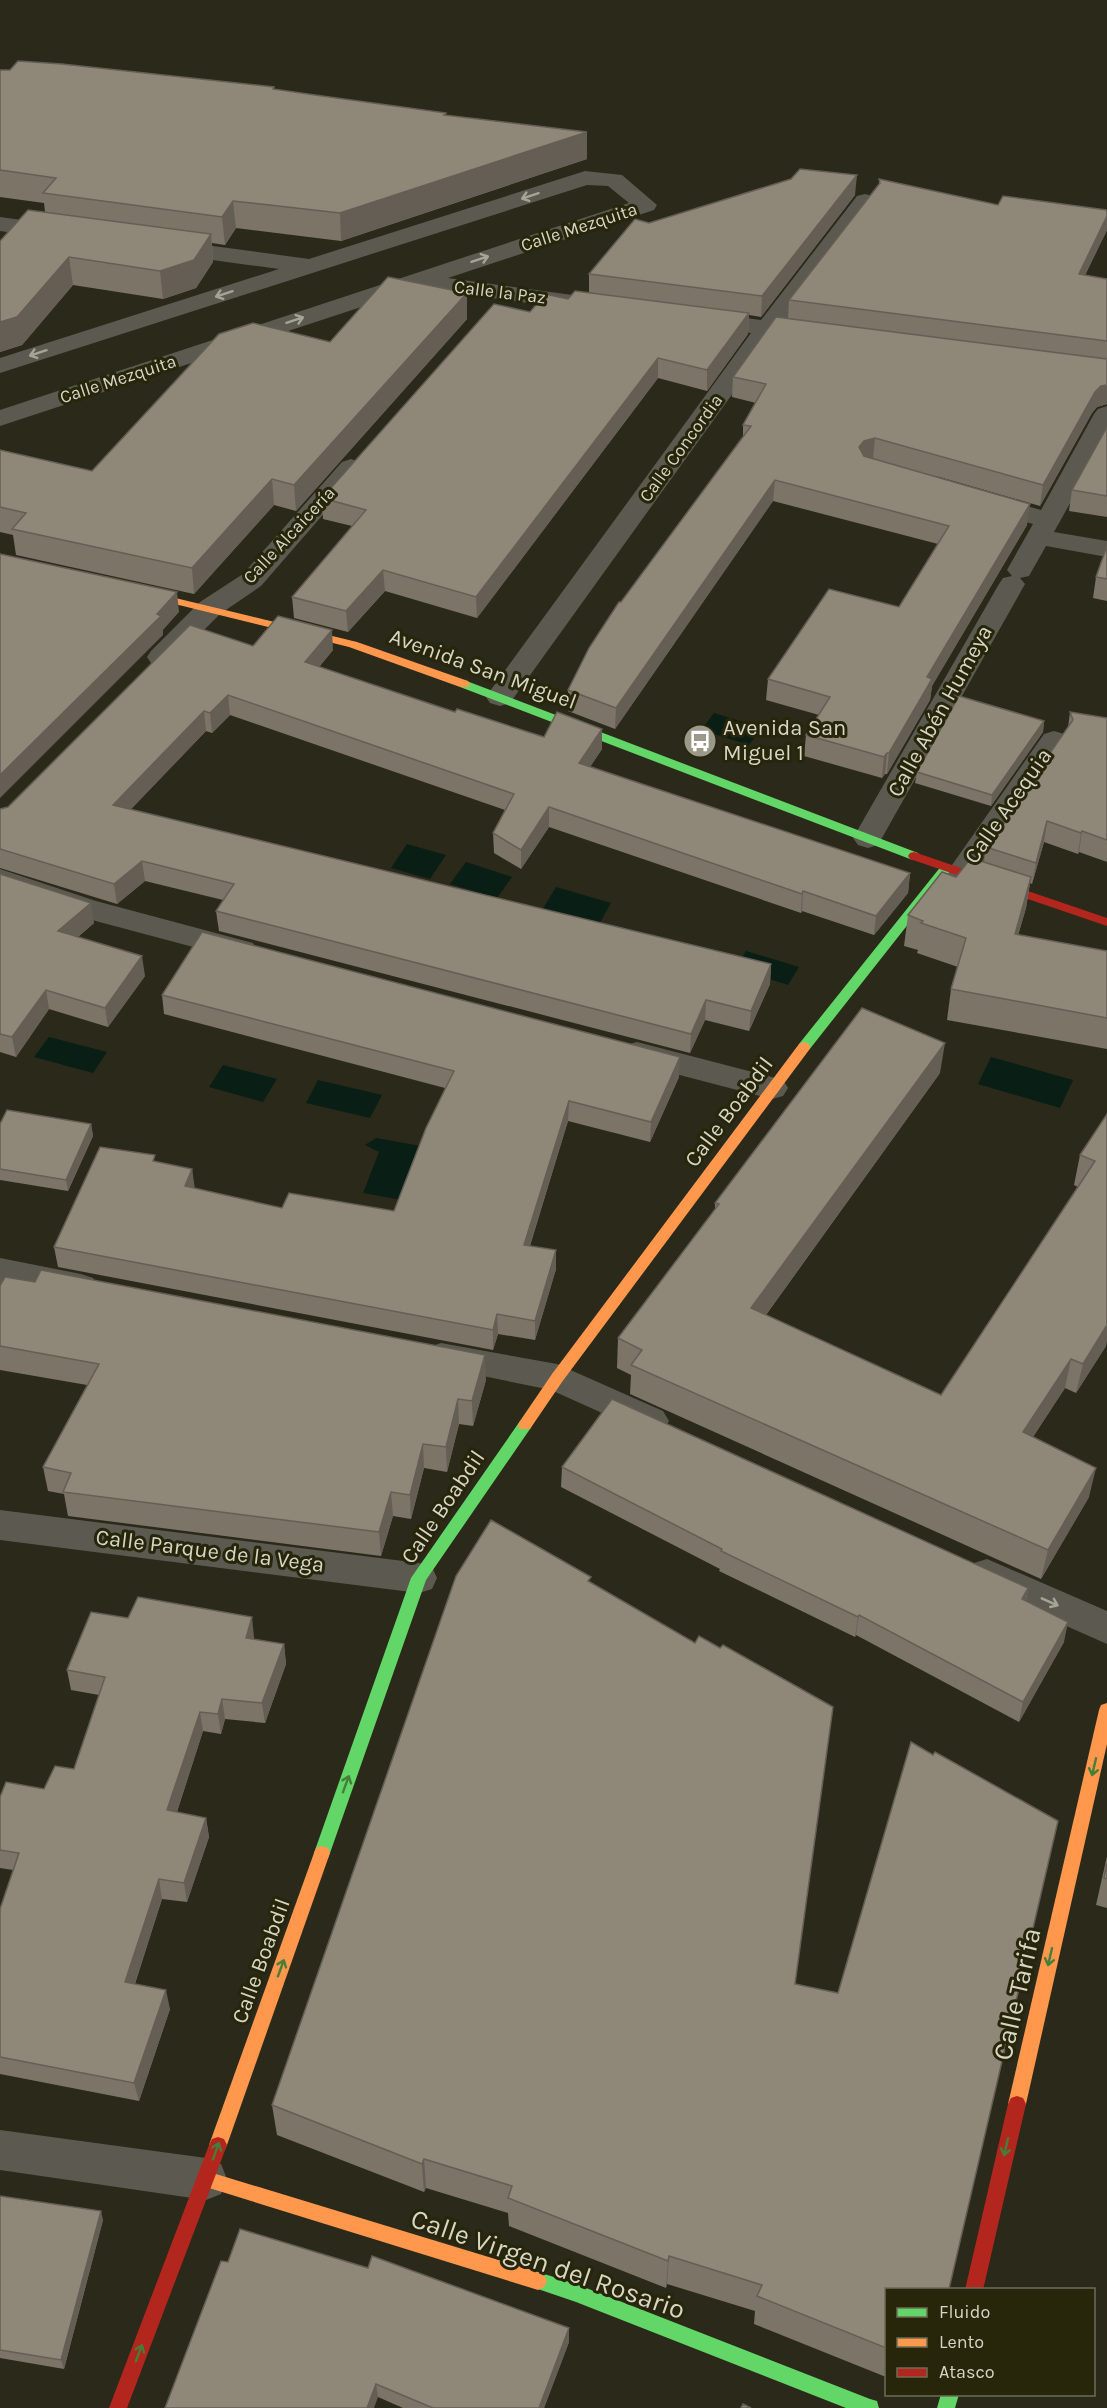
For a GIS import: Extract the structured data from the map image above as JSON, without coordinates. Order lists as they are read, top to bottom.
{
  "streets": {
    "street": [
      "Calle Mezquita",
      "Calle la Paz",
      "Calle Concordia",
      "Calle Alcaicería",
      "Avenida San Miguel",
      "Calle Abén Humeya",
      "Calle Acequia",
      "Calle Boabdil",
      "Calle Parque de la Vega",
      "Calle Tarifa",
      "Calle Virgen del Rosario"
    ]
  },
  "crossings": [
    ["Calle Mezquita", "Calle la Paz"],
    ["Calle Concordia", "Avenida San Miguel"],
    ["Calle Alcaicería", "Avenida San Miguel"],
    ["Avenida San Miguel", "Calle Abén Humeya"],
    ["Avenida San Miguel", "Calle Acequia"],
    ["Avenida San Miguel", "Calle Boabdil"],
    ["Calle Acequia", "Calle Boabdil"],
    ["Calle Boabdil", "Calle Parque de la Vega"],
    ["Calle Boabdil", "Calle Virgen del Rosario"]
  ],
  "one_way": ["Calle Boabdil", "Calle Tarifa"],
  "places": {
    "bus stop": ["Avenida San Miguel 1"]
  },
  "legend": ["Fluido", "Lento", "Atasco"]
}
